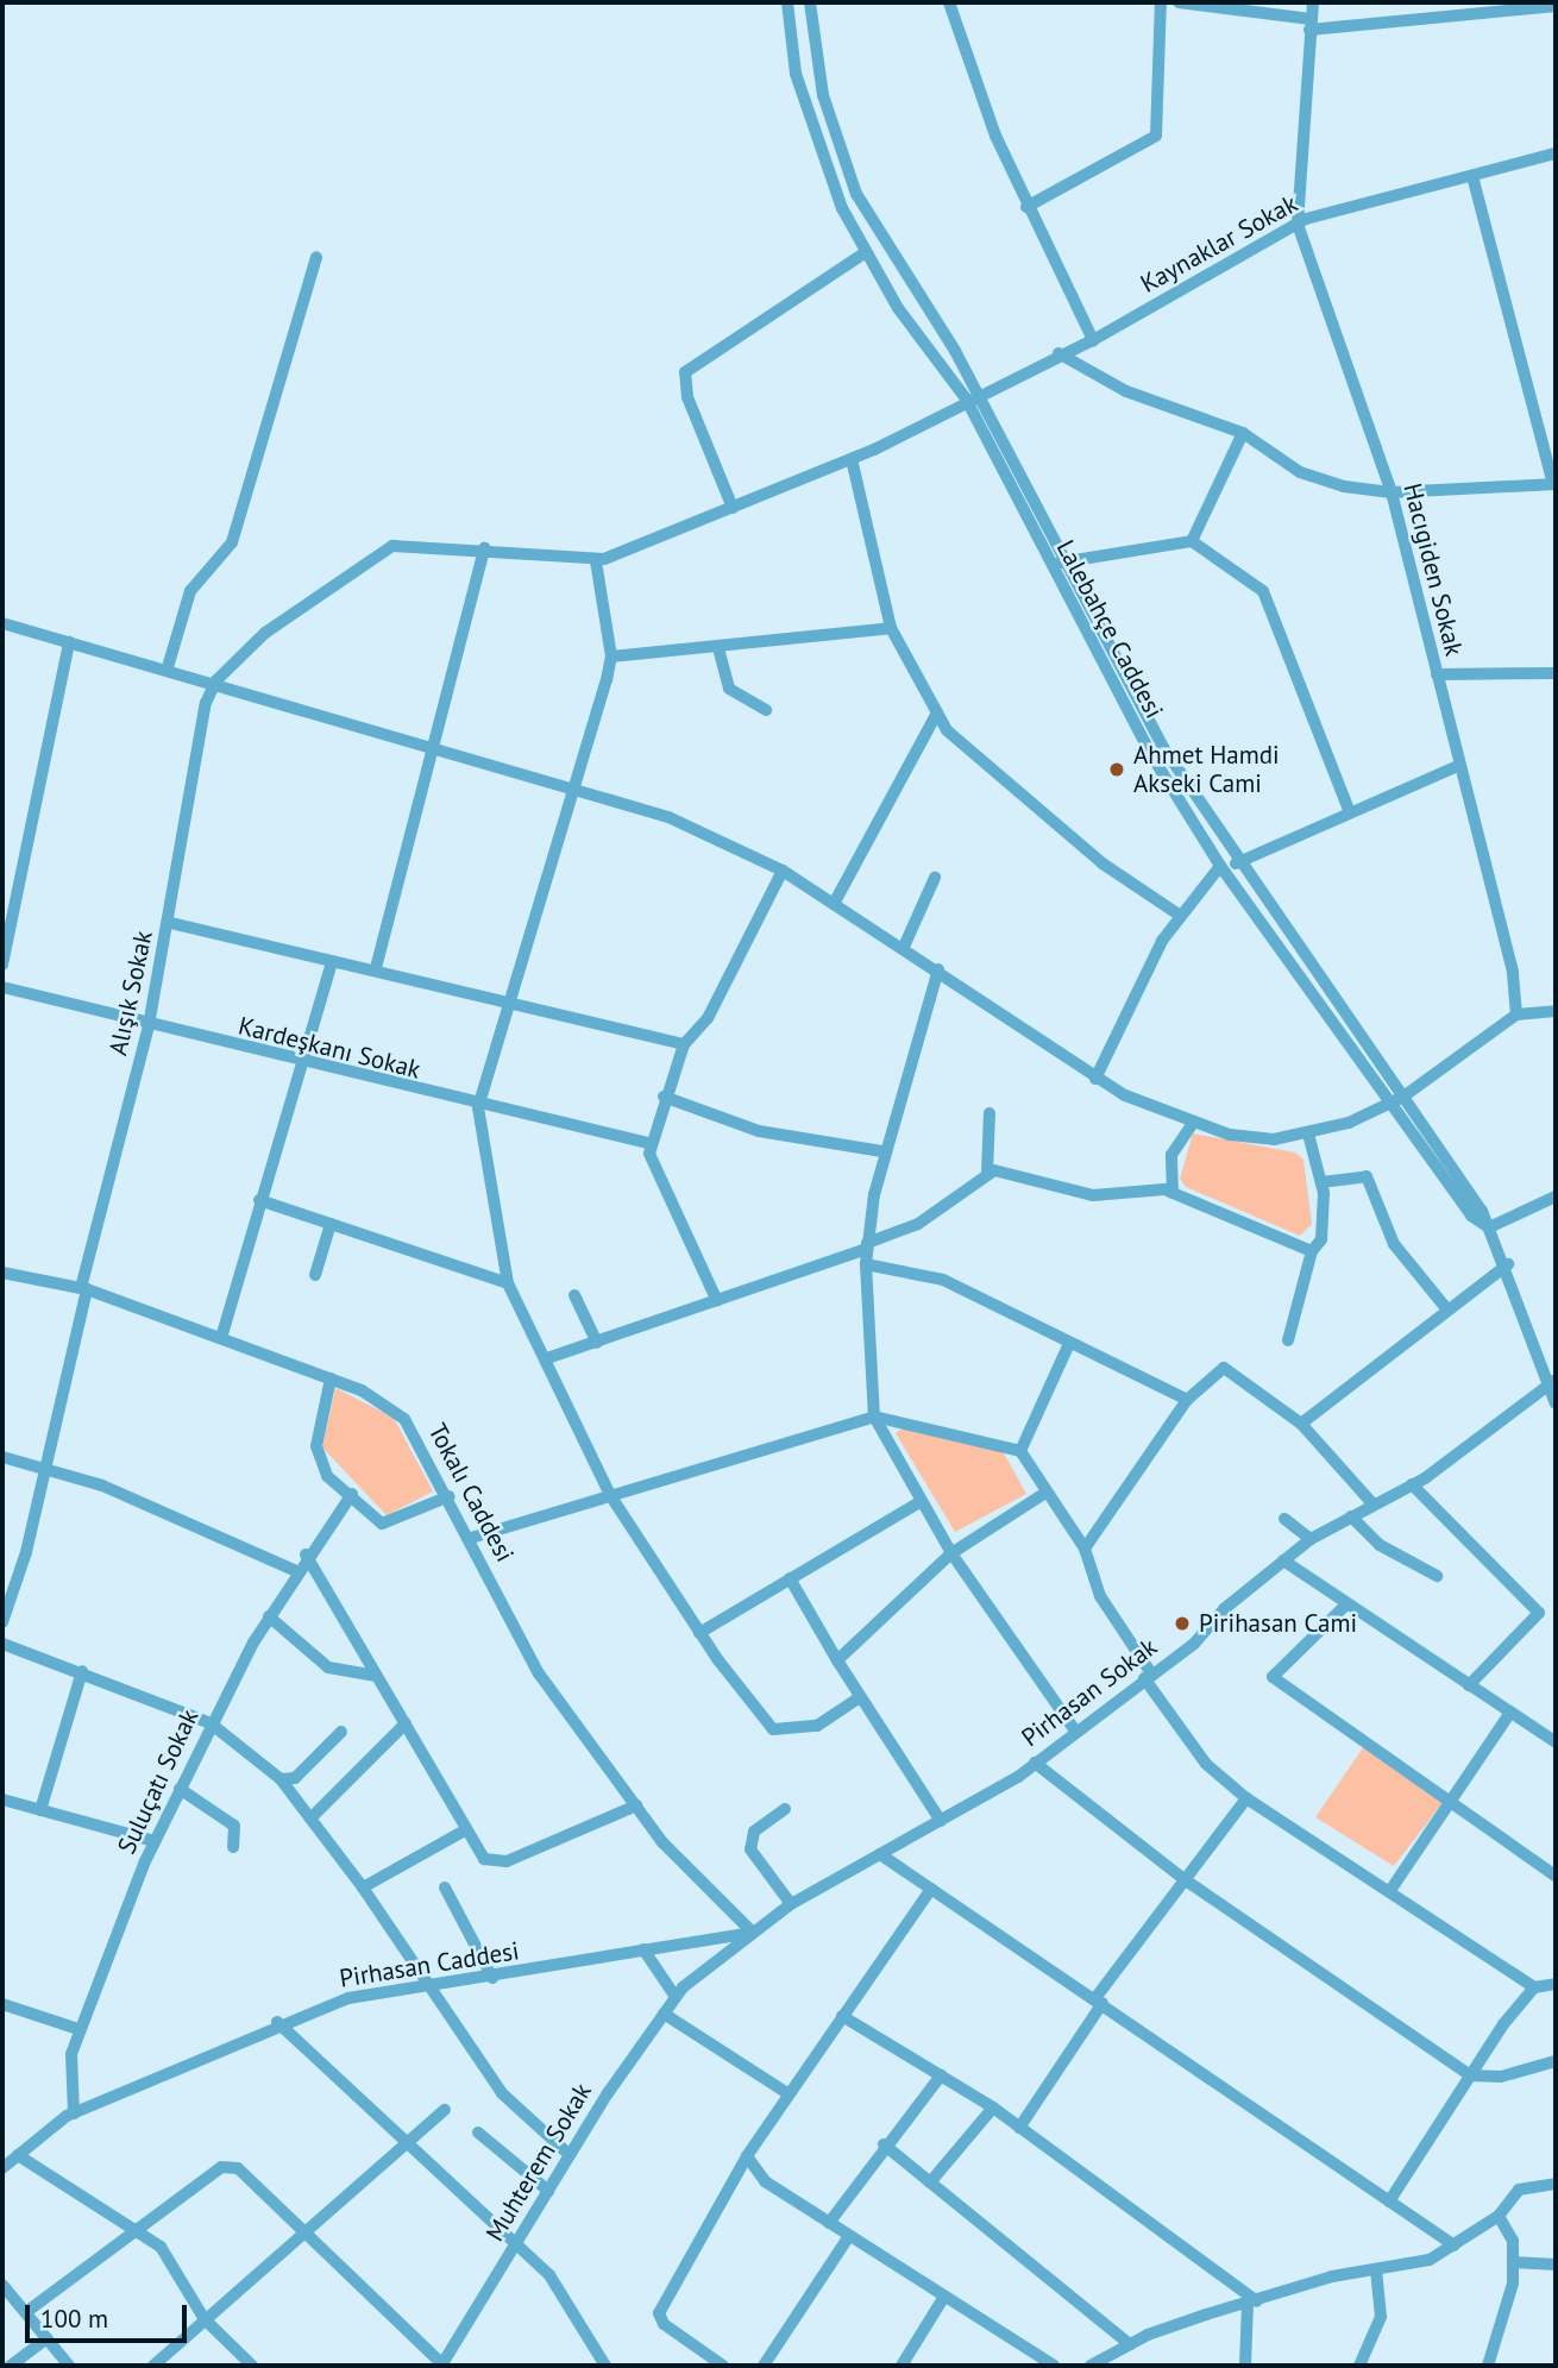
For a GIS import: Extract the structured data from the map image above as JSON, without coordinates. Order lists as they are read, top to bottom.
{
  "streets": {
    "street": [
      "Kaynaklar Sokak",
      "Hacıgiden Sokak",
      "Lalebahçe Caddesi",
      "Alışık Sokak",
      "Kardeşkanı Sokak",
      "Tokalı Caddesi",
      "Pirhasan Sokak",
      "Suluçatı Sokak",
      "Pirhasan Caddesi",
      "Muhterem Sokak"
    ]
  },
  "crossings": [
    ["Kaynaklar Sokak", "Hacıgiden Sokak"],
    ["Kaynaklar Sokak", "Lalebahçe Caddesi"],
    ["Lalebahçe Caddesi", "Pirhasan Sokak"],
    ["Alışık Sokak", "Kardeşkanı Sokak"],
    ["Alışık Sokak", "Tokalı Caddesi"],
    ["Tokalı Caddesi", "Pirhasan Sokak"],
    ["Tokalı Caddesi", "Pirhasan Caddesi"],
    ["Pirhasan Sokak", "Pirhasan Caddesi"],
    ["Pirhasan Sokak", "Muhterem Sokak"],
    ["Suluçatı Sokak", "Pirhasan Caddesi"]
  ],
  "places": ["Ahmet Hamdi Akseki Cami", "Pirihasan Cami"],
  "scale_bar": "100 m"
}
